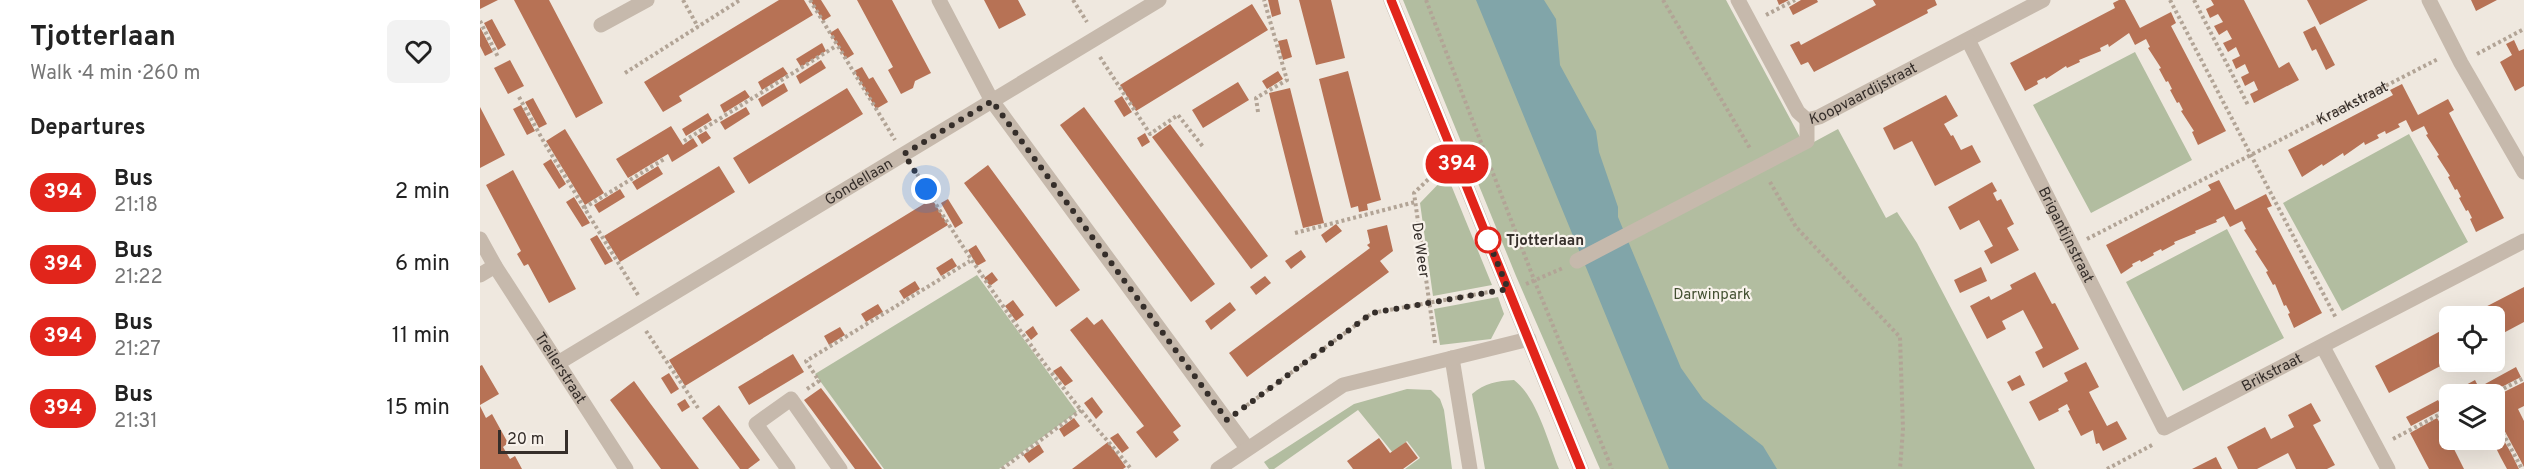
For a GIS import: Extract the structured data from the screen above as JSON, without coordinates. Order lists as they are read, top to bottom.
{
  "streets": {
    "street": [
      "Koopvaardijstraat",
      "Gondellaan",
      "Brigantijnstraat",
      "Treilerstraat",
      "Brikstraat"
    ],
    "path": ["Kraakstraat", "De Weer"]
  },
  "crossings": [
    ["Koopvaardijstraat", "Brigantijnstraat"],
    ["Kraakstraat", "Brigantijnstraat"],
    ["Gondellaan", "Treilerstraat"],
    ["Brigantijnstraat", "Brikstraat"]
  ],
  "parks": ["Darwinpark"],
  "places": ["Tjotterlaan"],
  "lines": ["bus line 394"],
  "scale_bar": "20 m",
  "page": {
    "heading": [
      ["Tjotterlaan", "Walk · 4 min · 260 m"],
      "Departures"
    ],
    "on_map": "394",
    "list": [
      {
        "mark": "394",
        "name": "Bus",
        "note": "21:18",
        "value": "2 min"
      },
      {
        "mark": "394",
        "name": "Bus",
        "note": "21:22",
        "value": "6 min"
      },
      {
        "mark": "394",
        "name": "Bus",
        "note": "21:27",
        "value": "11 min"
      },
      {
        "mark": "394",
        "name": "Bus",
        "note": "21:31",
        "value": "15 min"
      }
    ],
    "scale": "20 m"
  }
}
